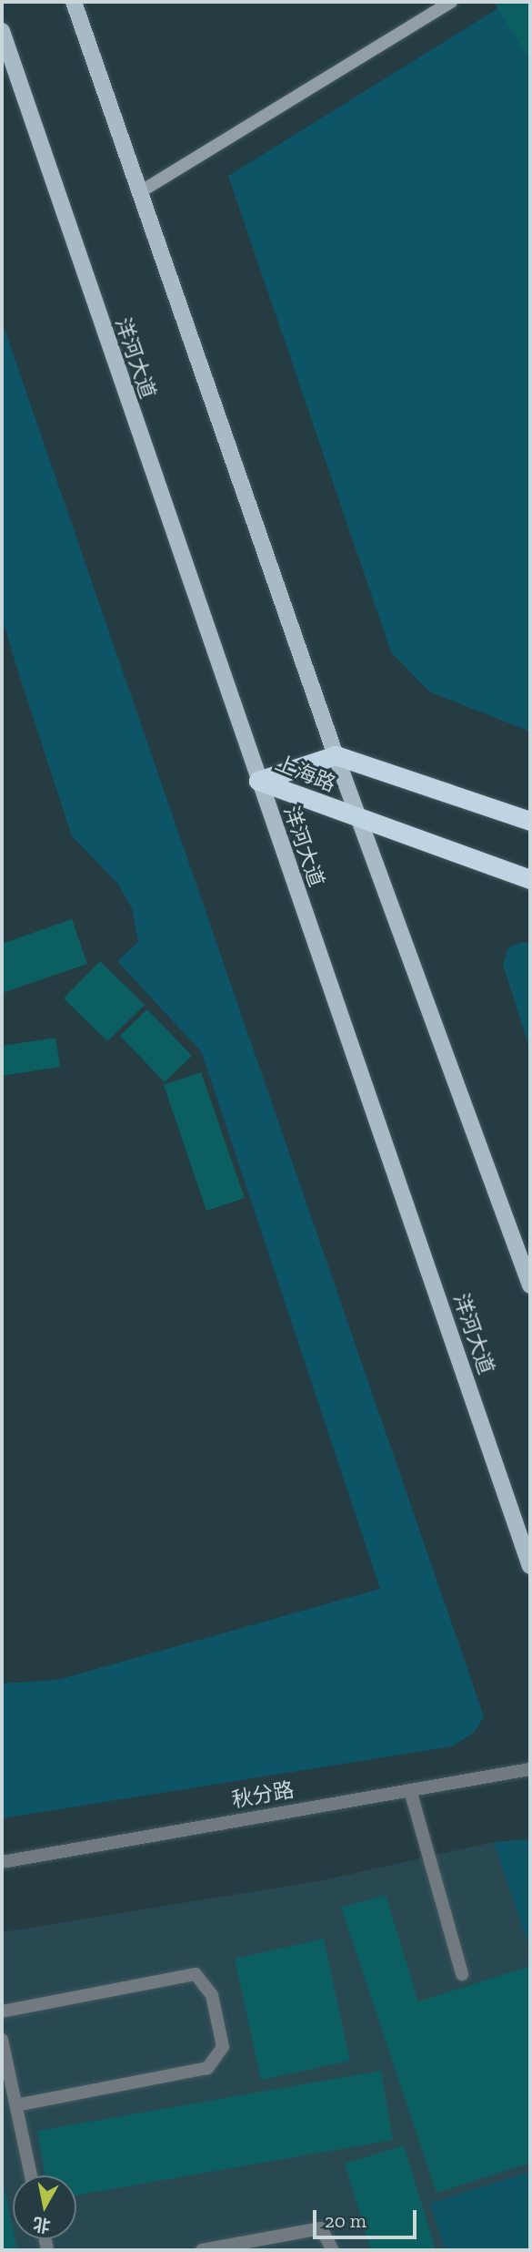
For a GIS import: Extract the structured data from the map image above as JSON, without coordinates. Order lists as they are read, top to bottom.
{
  "streets": {
    "highway": ["上海路"],
    "main road": ["洋河大道"],
    "street": ["秋分路"]
  },
  "crossings": [
    ["洋河大道", "上海路"]
  ],
  "scale_bar": "20 m",
  "north": "bottom"
}
